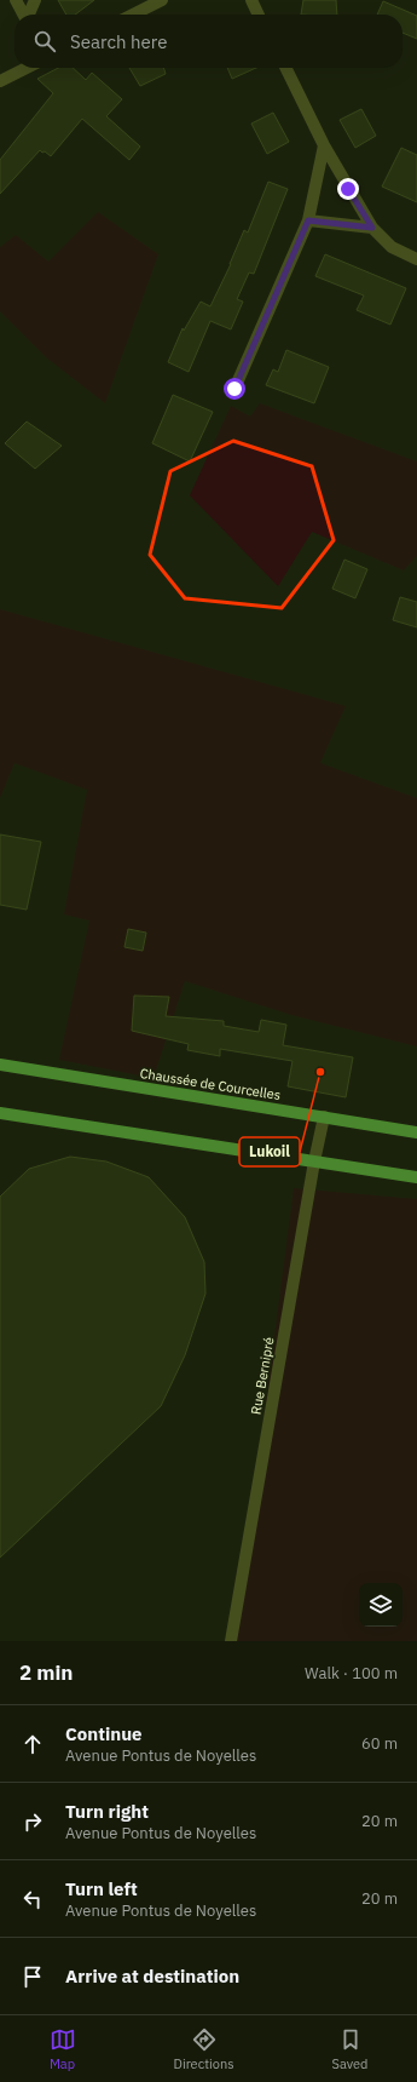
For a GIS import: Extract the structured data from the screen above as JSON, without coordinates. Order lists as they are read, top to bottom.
{
  "streets": {
    "main road": ["Chaussée de Courcelles"],
    "street": ["Rue Bernipré"]
  },
  "crossings": [
    ["Chaussée de Courcelles", "Rue Bernipré"]
  ],
  "places": ["Lukoil"],
  "page": {
    "search": "Search here",
    "heading": ["2 min", "Walk · 100 m"],
    "list": [
      ["Continue", "Avenue Pontus de Noyelles", "60 m"],
      ["Turn right", "Avenue Pontus de Noyelles", "20 m"],
      ["Turn left", "Avenue Pontus de Noyelles", "20 m"],
      "Arrive at destination"
    ],
    "nav": ["Map", "Directions", "Saved"]
  }
}
